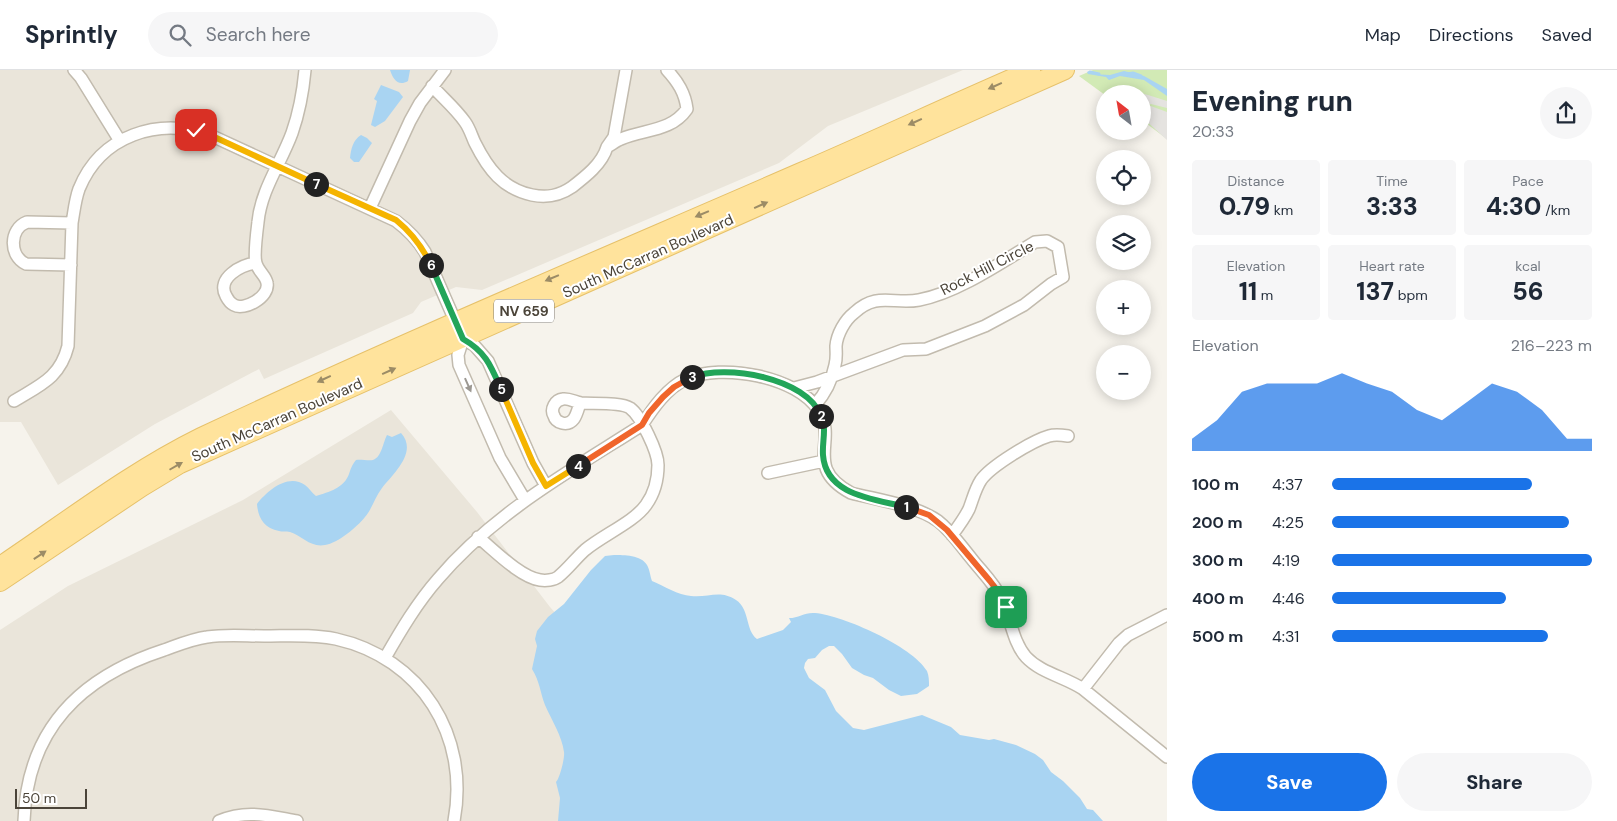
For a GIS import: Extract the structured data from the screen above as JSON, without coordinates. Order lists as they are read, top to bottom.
{
  "streets": {
    "main road": ["South McCarran Boulevard", "NV 659"],
    "street": ["Rock Hill Circle"]
  },
  "scale_bar": "50 m",
  "north": "top left",
  "page": {
    "header": "Sprintly",
    "search": "Search here",
    "nav": ["Map", "Directions", "Saved"],
    "heading": ["Evening run", "20:33"],
    "map_buttons": ["+", "−"],
    "stats": [
      ["Distance", "0.79 km"],
      ["Time", "3:33"],
      ["Pace", "4:30 /km"],
      ["Elevation", "11 m"],
      ["Heart rate", "137 bpm"],
      ["kcal", "56"]
    ],
    "pins": [
      "7",
      "6",
      "3",
      "5",
      "2",
      "4",
      "1"
    ],
    "chart": ["Elevation", "216–223 m"],
    "list": [
      {
        "name": "100 m",
        "note": "4:37"
      },
      {
        "name": "200 m",
        "note": "4:25"
      },
      {
        "name": "300 m",
        "note": "4:19"
      },
      {
        "name": "400 m",
        "note": "4:46"
      },
      {
        "name": "500 m",
        "note": "4:31"
      }
    ],
    "buttons": ["Save", "Share"],
    "scale": "50 m"
  }
}
